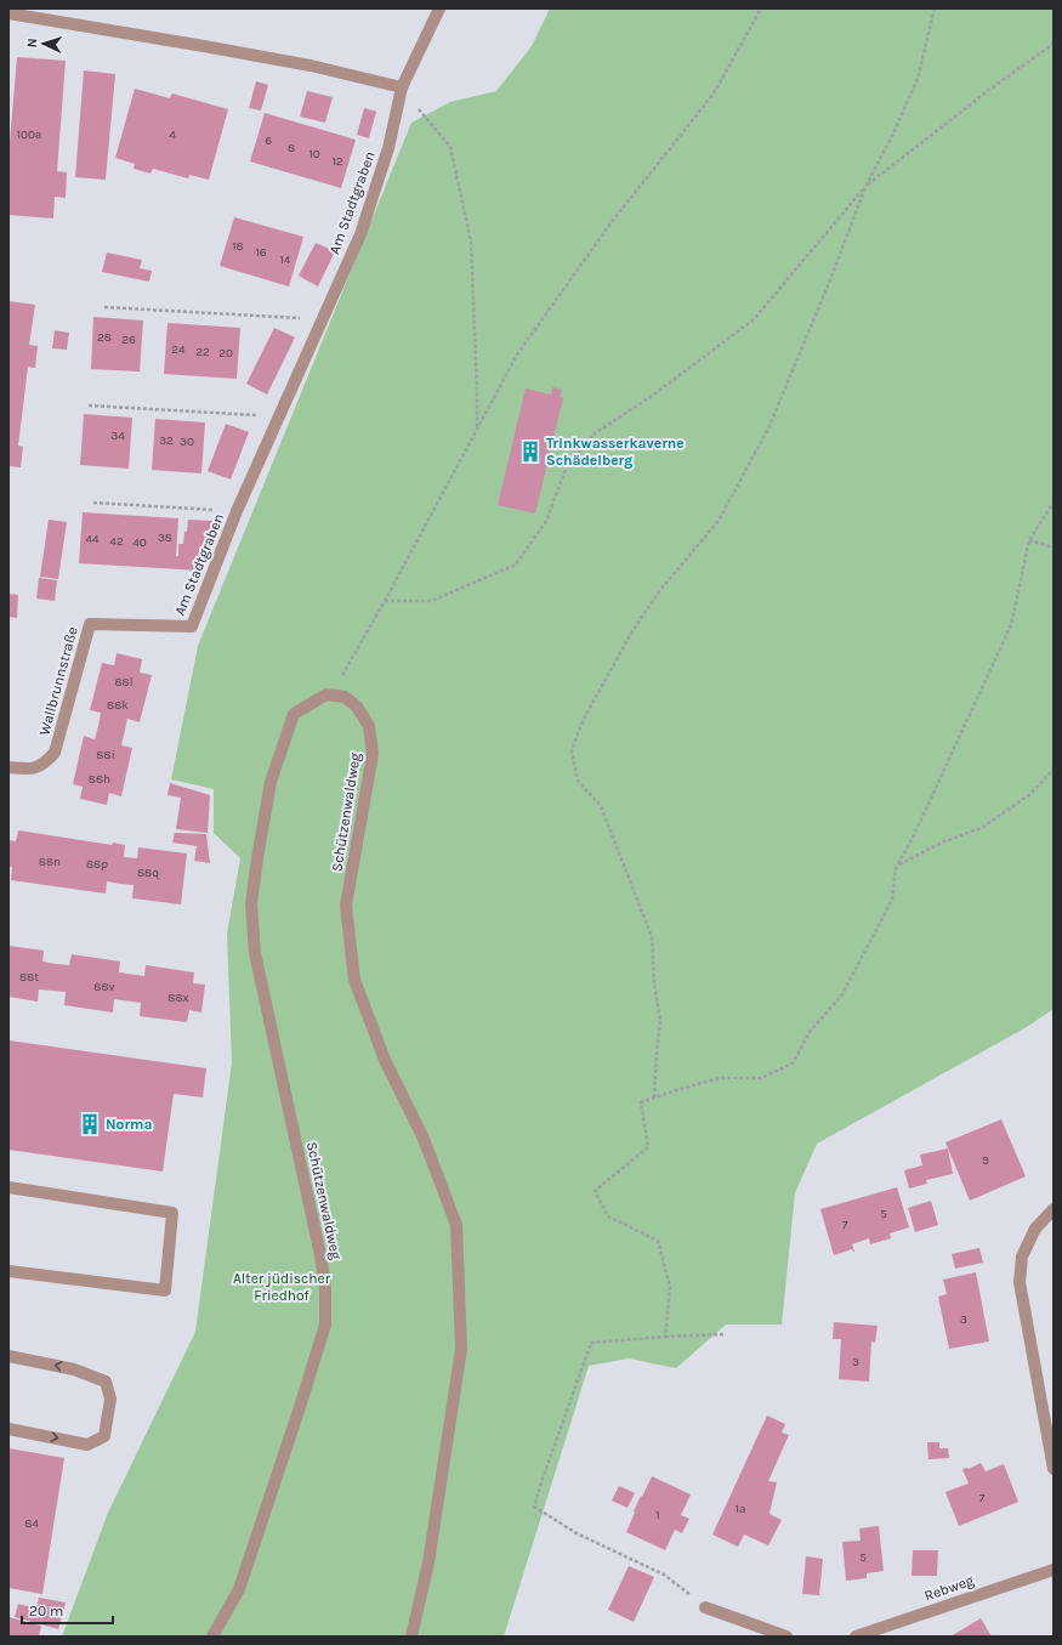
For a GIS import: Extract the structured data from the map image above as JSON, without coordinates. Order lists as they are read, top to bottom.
{
  "streets": {
    "street": [
      "Am Stadtgraben",
      "Wallbrunnstraße",
      "Schützenwaldweg",
      "Rebweg"
    ]
  },
  "crossings": [
    ["Am Stadtgraben", "Wallbrunnstraße"]
  ],
  "parks": ["Alter jüdischer Friedhof"],
  "places": {
    "building": ["Trinkwasserkaverne Schädelberg", "Norma"]
  },
  "house_numbers": [
    "100a",
    "4",
    "6",
    "8",
    "10",
    "12",
    "18",
    "16",
    "14",
    "28",
    "26",
    "24",
    "22",
    "20",
    "34",
    "32",
    "30",
    "38",
    "44",
    "42",
    "40",
    "88l",
    "88k",
    "88i",
    "88h",
    "88n",
    "88p",
    "88q",
    "88t",
    "88v",
    "88x",
    "9",
    "5",
    "7",
    "3",
    "3",
    "7",
    "1a",
    "1",
    "84",
    "5"
  ],
  "scale_bar": "20 m",
  "north": "left"
}
